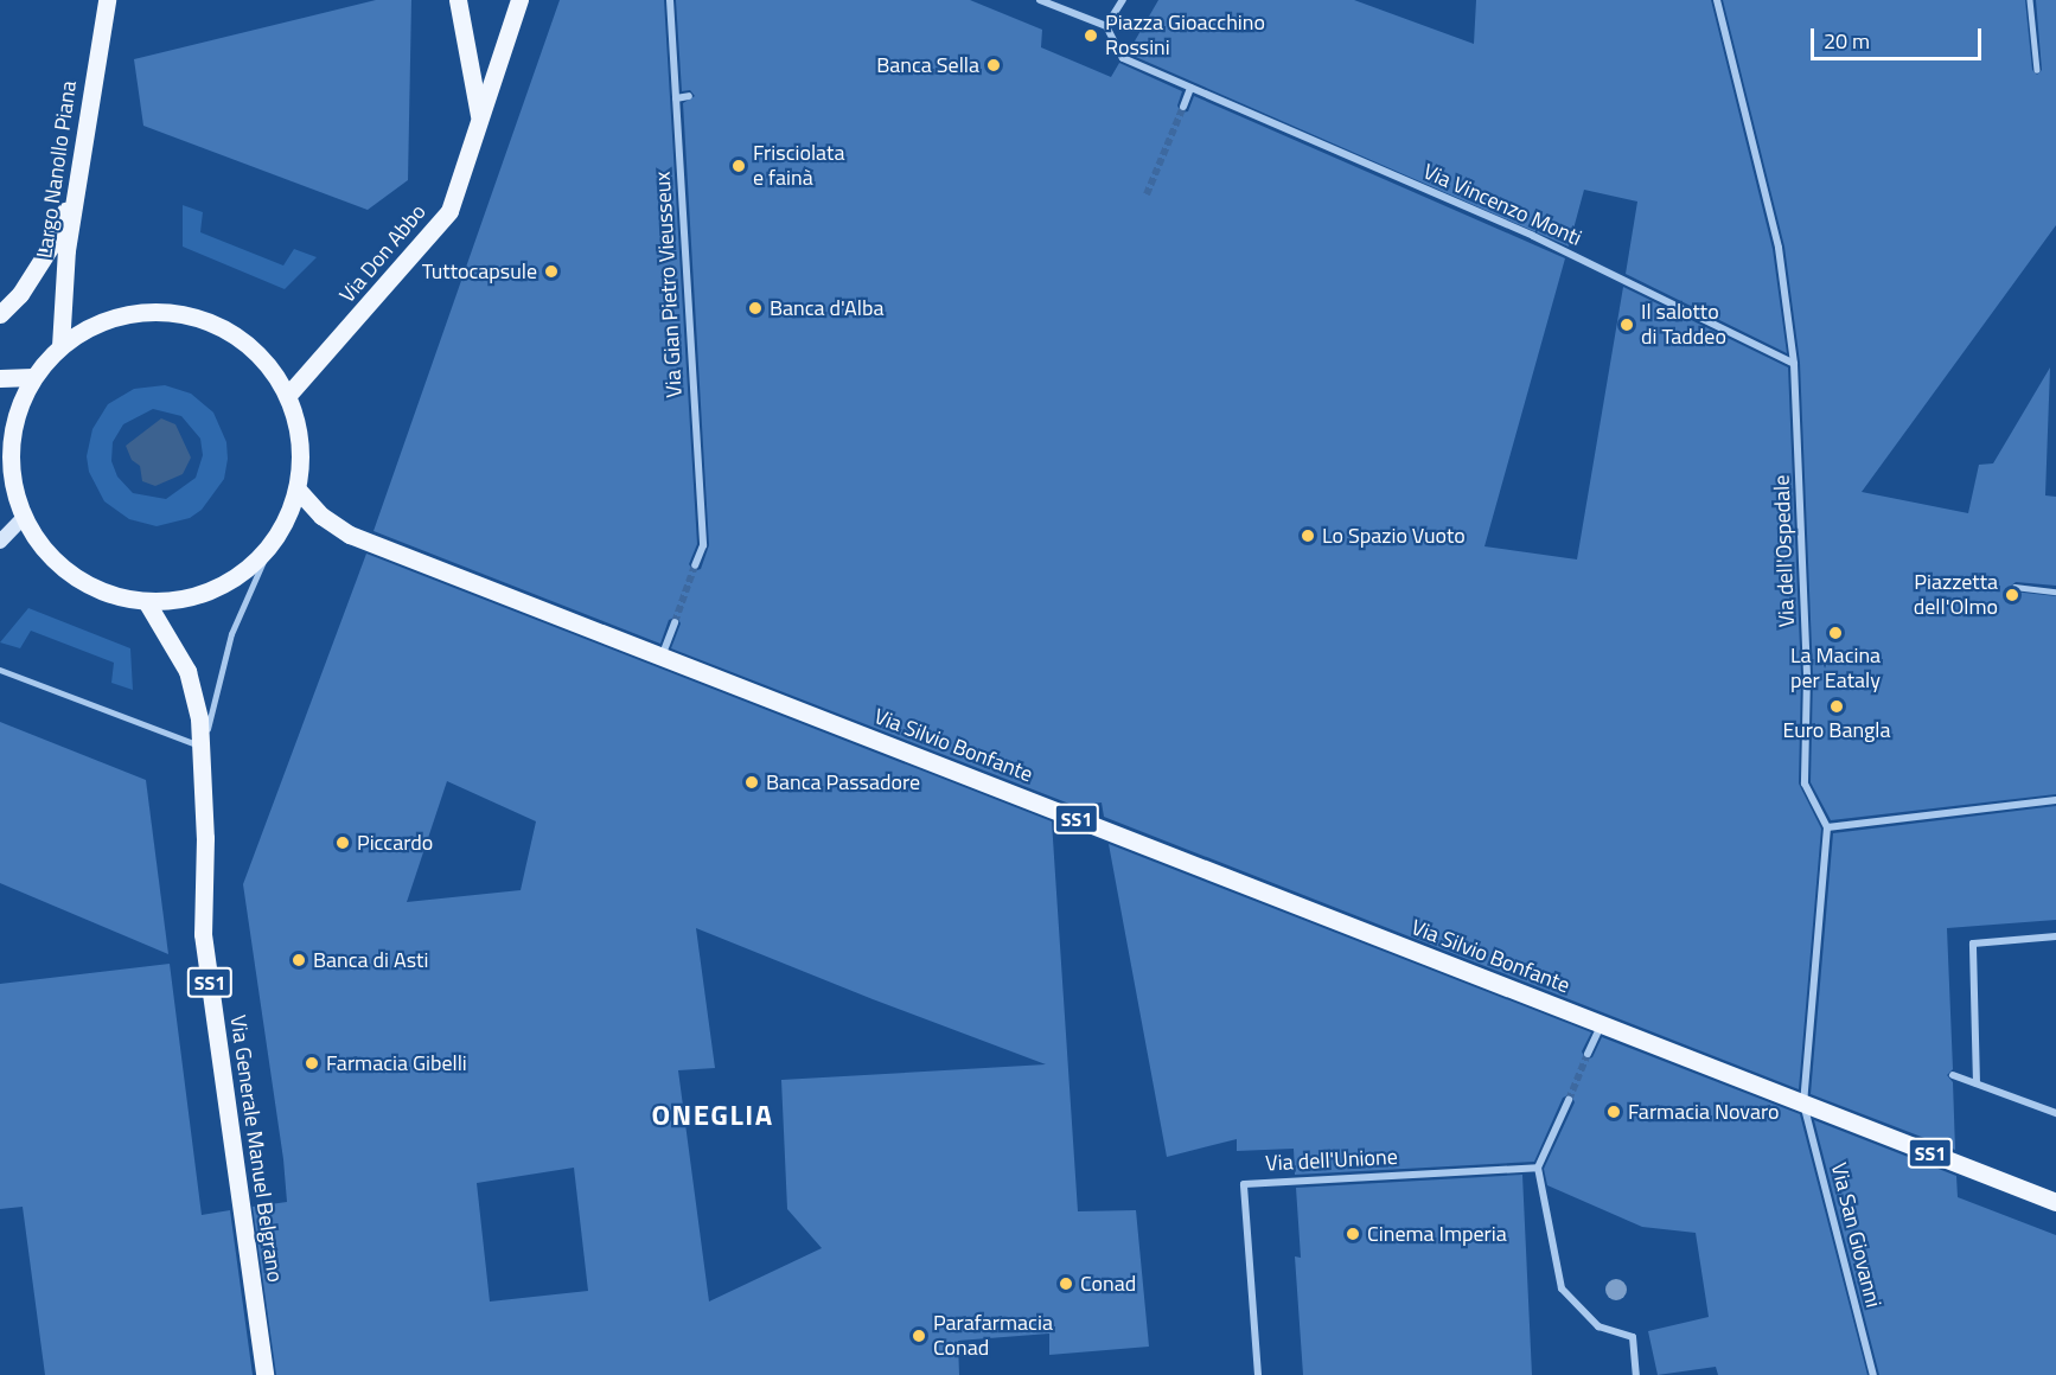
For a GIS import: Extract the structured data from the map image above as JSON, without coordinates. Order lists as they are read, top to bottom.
{
  "streets": {
    "main road": [
      "Largo Nanollo Piana",
      "Via Don Abbo",
      "Via Silvio Bonfante",
      "SS1",
      "Via Generale Manuel Belgrano"
    ],
    "street": [
      "Via Vincenzo Monti",
      "Via Gian Pietro Vieusseux",
      "Via dell'Ospedale",
      "Via dell'Unione",
      "Via San Giovanni"
    ]
  },
  "crossings": [
    ["Via Vincenzo Monti", "Via dell'Ospedale"],
    ["Via Silvio Bonfante", "SS1"],
    ["Via Silvio Bonfante", "Via San Giovanni"],
    ["SS1", "Via San Giovanni"]
  ],
  "districts": ["ONEGLIA"],
  "places": [
    "Piazza Gioacchino Rossini",
    "Banca Sella",
    "Frisciolata e fainà",
    "Tuttocapsule",
    "Banca d'Alba",
    "Il salotto di Taddeo",
    "Lo Spazio Vuoto",
    "Piazzetta dell'Olmo",
    "La Macina per Eataly",
    "Euro Bangla",
    "Banca Passadore",
    "Piccardo",
    "Banca di Asti",
    "Farmacia Gibelli",
    "Farmacia Novaro",
    "Cinema Imperia",
    "Conad",
    "Parafarmacia Conad"
  ],
  "scale_bar": "20 m"
}
